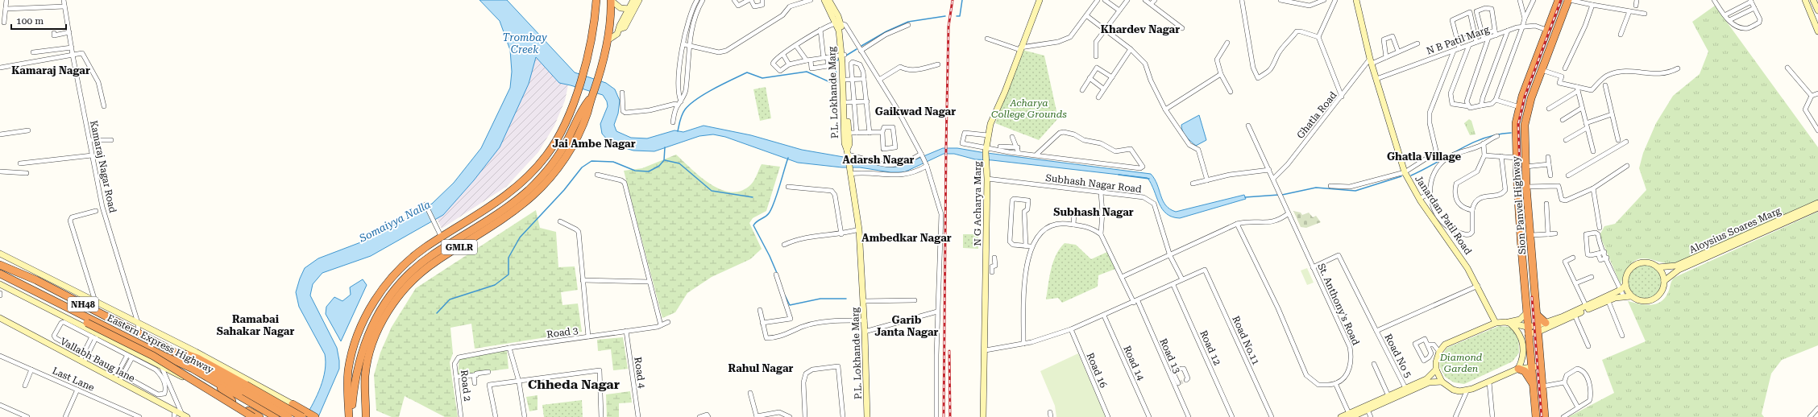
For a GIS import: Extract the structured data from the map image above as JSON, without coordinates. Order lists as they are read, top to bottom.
{
  "streets": {
    "highway": [
      "Sion Panvel Highway",
      "GMLR",
      "NH48",
      "Eastern Express Highway"
    ],
    "main road": [
      "P.L. Lokhande Marg",
      "N G Acharya Marg",
      "Janardan Patil Road",
      "Aloysius Soares Marg",
      "Vallabh Baug lane"
    ],
    "street": [
      "N B Patil Marg",
      "Ghatla Road",
      "Kamaraj Nagar Road",
      "Subhash Nagar Road",
      "St. Anthony's Road",
      "Road 3",
      "Road No.11",
      "Road 12",
      "Road 13",
      "Road No 5",
      "Road 14",
      "Road 16",
      "Road 4",
      "Last Lane",
      "Road 2"
    ]
  },
  "crossings": [
    ["N B Patil Marg", "Sion Panvel Highway"],
    ["N B Patil Marg", "Janardan Patil Road"],
    ["Ghatla Road", "Janardan Patil Road"],
    ["Ghatla Road", "St. Anthony's Road"],
    ["Kamaraj Nagar Road", "Eastern Express Highway"],
    ["Subhash Nagar Road", "N G Acharya Marg"],
    ["Subhash Nagar Road", "Road No.11"],
    ["NH48", "Eastern Express Highway"],
    ["St. Anthony's Road", "Road No 5"],
    ["Road 3", "Road 4"],
    ["Road 3", "Road 2"]
  ],
  "districts": [
    "Khardev Nagar",
    "Kamaraj Nagar",
    "Gaikwad Nagar",
    "Jai Ambe Nagar",
    "Ghatla Village",
    "Adarsh Nagar",
    "Subhash Nagar",
    "Ambedkar Nagar",
    "Ramabai Sahakar Nagar",
    "Garib Janta Nagar",
    "Rahul Nagar",
    "Chheda Nagar"
  ],
  "water": ["Trombay Creek", "Somaiyya Nalla"],
  "parks": ["Acharya College Grounds", "Diamond Garden"],
  "scale_bar": "100 m"
}
